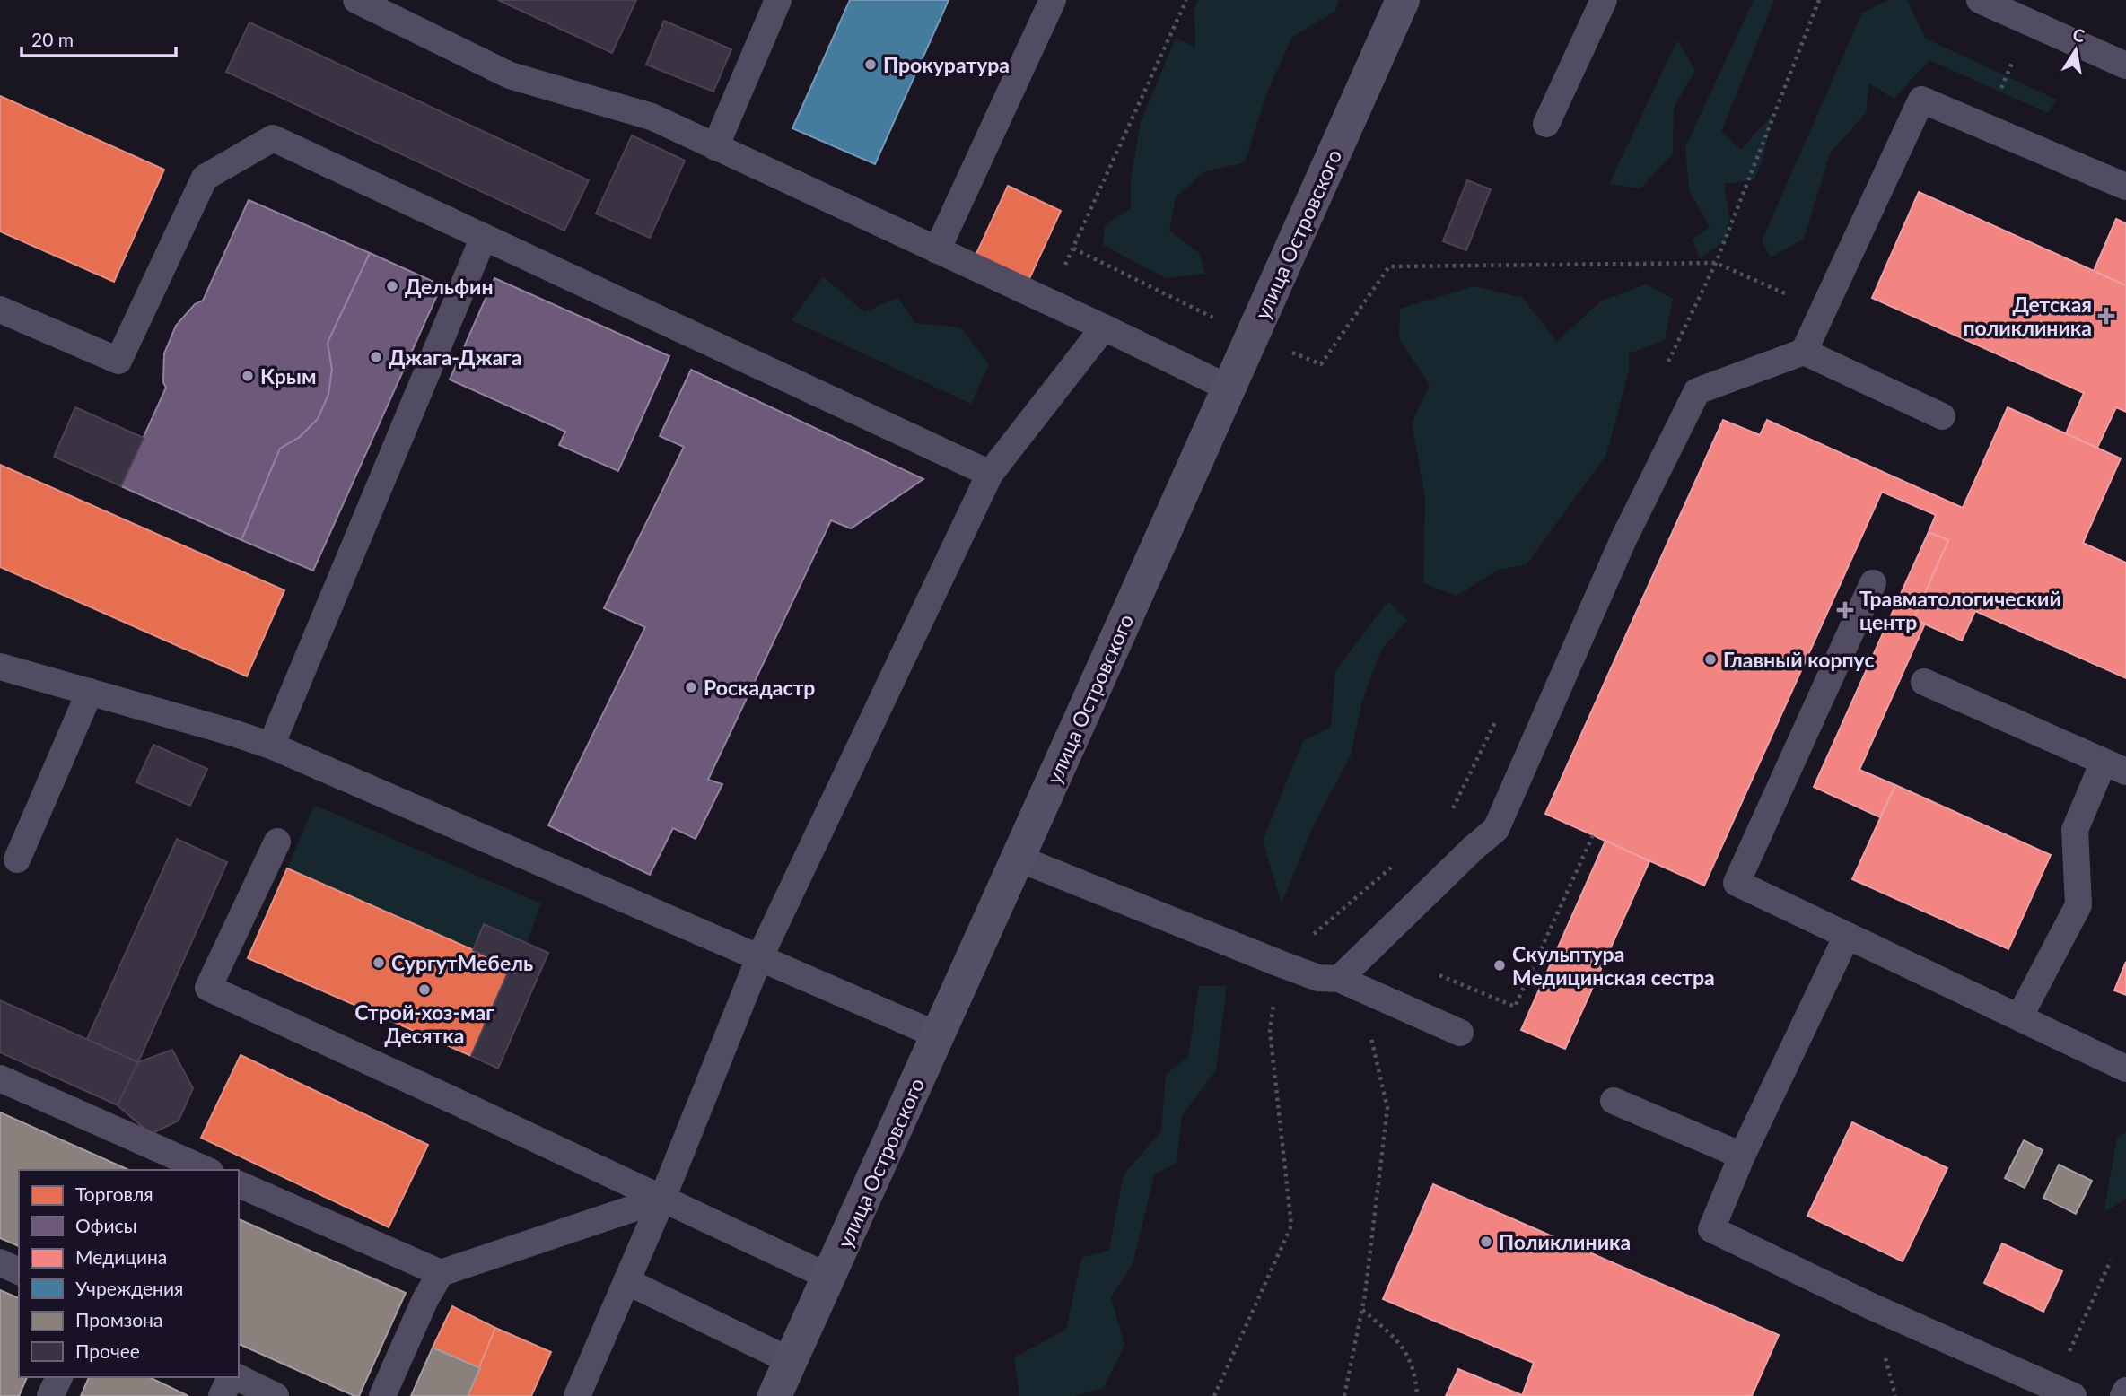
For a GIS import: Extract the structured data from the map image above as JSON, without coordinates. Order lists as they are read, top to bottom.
{
  "streets": {
    "main road": ["улица Островского"]
  },
  "places": {
    "other": [
      "Прокуратура",
      "Дельфин",
      "Джага-Джага",
      "Крым",
      "Главный корпус",
      "Роскадастр",
      "СургутМебель",
      "Скульптура Медицинская сестра",
      "Строй-хоз-маг Десятка",
      "Поликлиника"
    ],
    "health": ["Детская поликлиника", "Травматологический центр"]
  },
  "legend": [
    "Торговля",
    "Офисы",
    "Медицина",
    "Учреждения",
    "Промзона",
    "Прочее"
  ],
  "scale_bar": "20 m",
  "north": "top"
}
